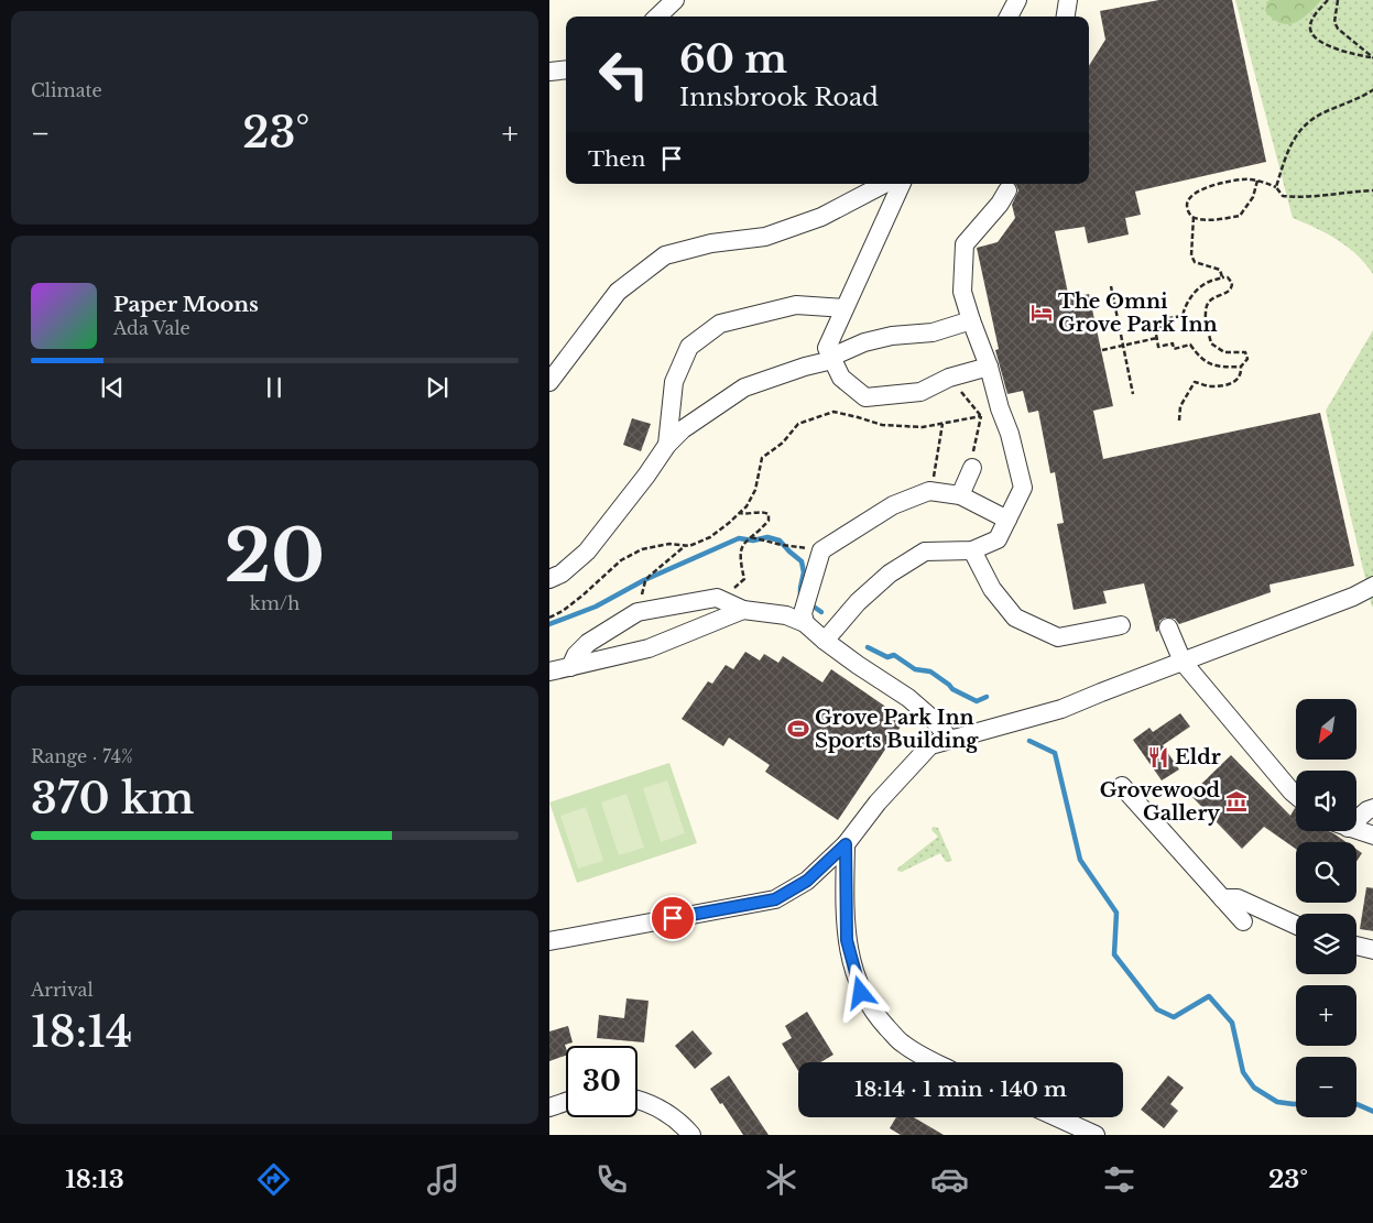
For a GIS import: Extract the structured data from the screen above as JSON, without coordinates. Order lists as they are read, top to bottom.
{
  "places": {
    "hotel": ["The Omni Grove Park Inn"],
    "sports": ["Grove Park Inn Sports Building"],
    "restaurant": ["Eldr"],
    "museum": ["Grovewood Gallery"]
  },
  "north": "bottom left",
  "page": {
    "tile": [
      "Climate",
      ["20", "km/h"],
      ["Range · 74%", "370 km"],
      ["Arrival", "18:14"]
    ],
    "turn": ["60 m", "Innsbrook Road"],
    "heat": ["−", "23°", "+"],
    "then": "Then",
    "song": ["Paper Moons", "Ada Vale"],
    "map_buttons": ["+", "−"],
    "limit": "30",
    "trip": "18:14 · 1 min · 140 m",
    "tabs": ["18:13", "23°"]
  }
}
